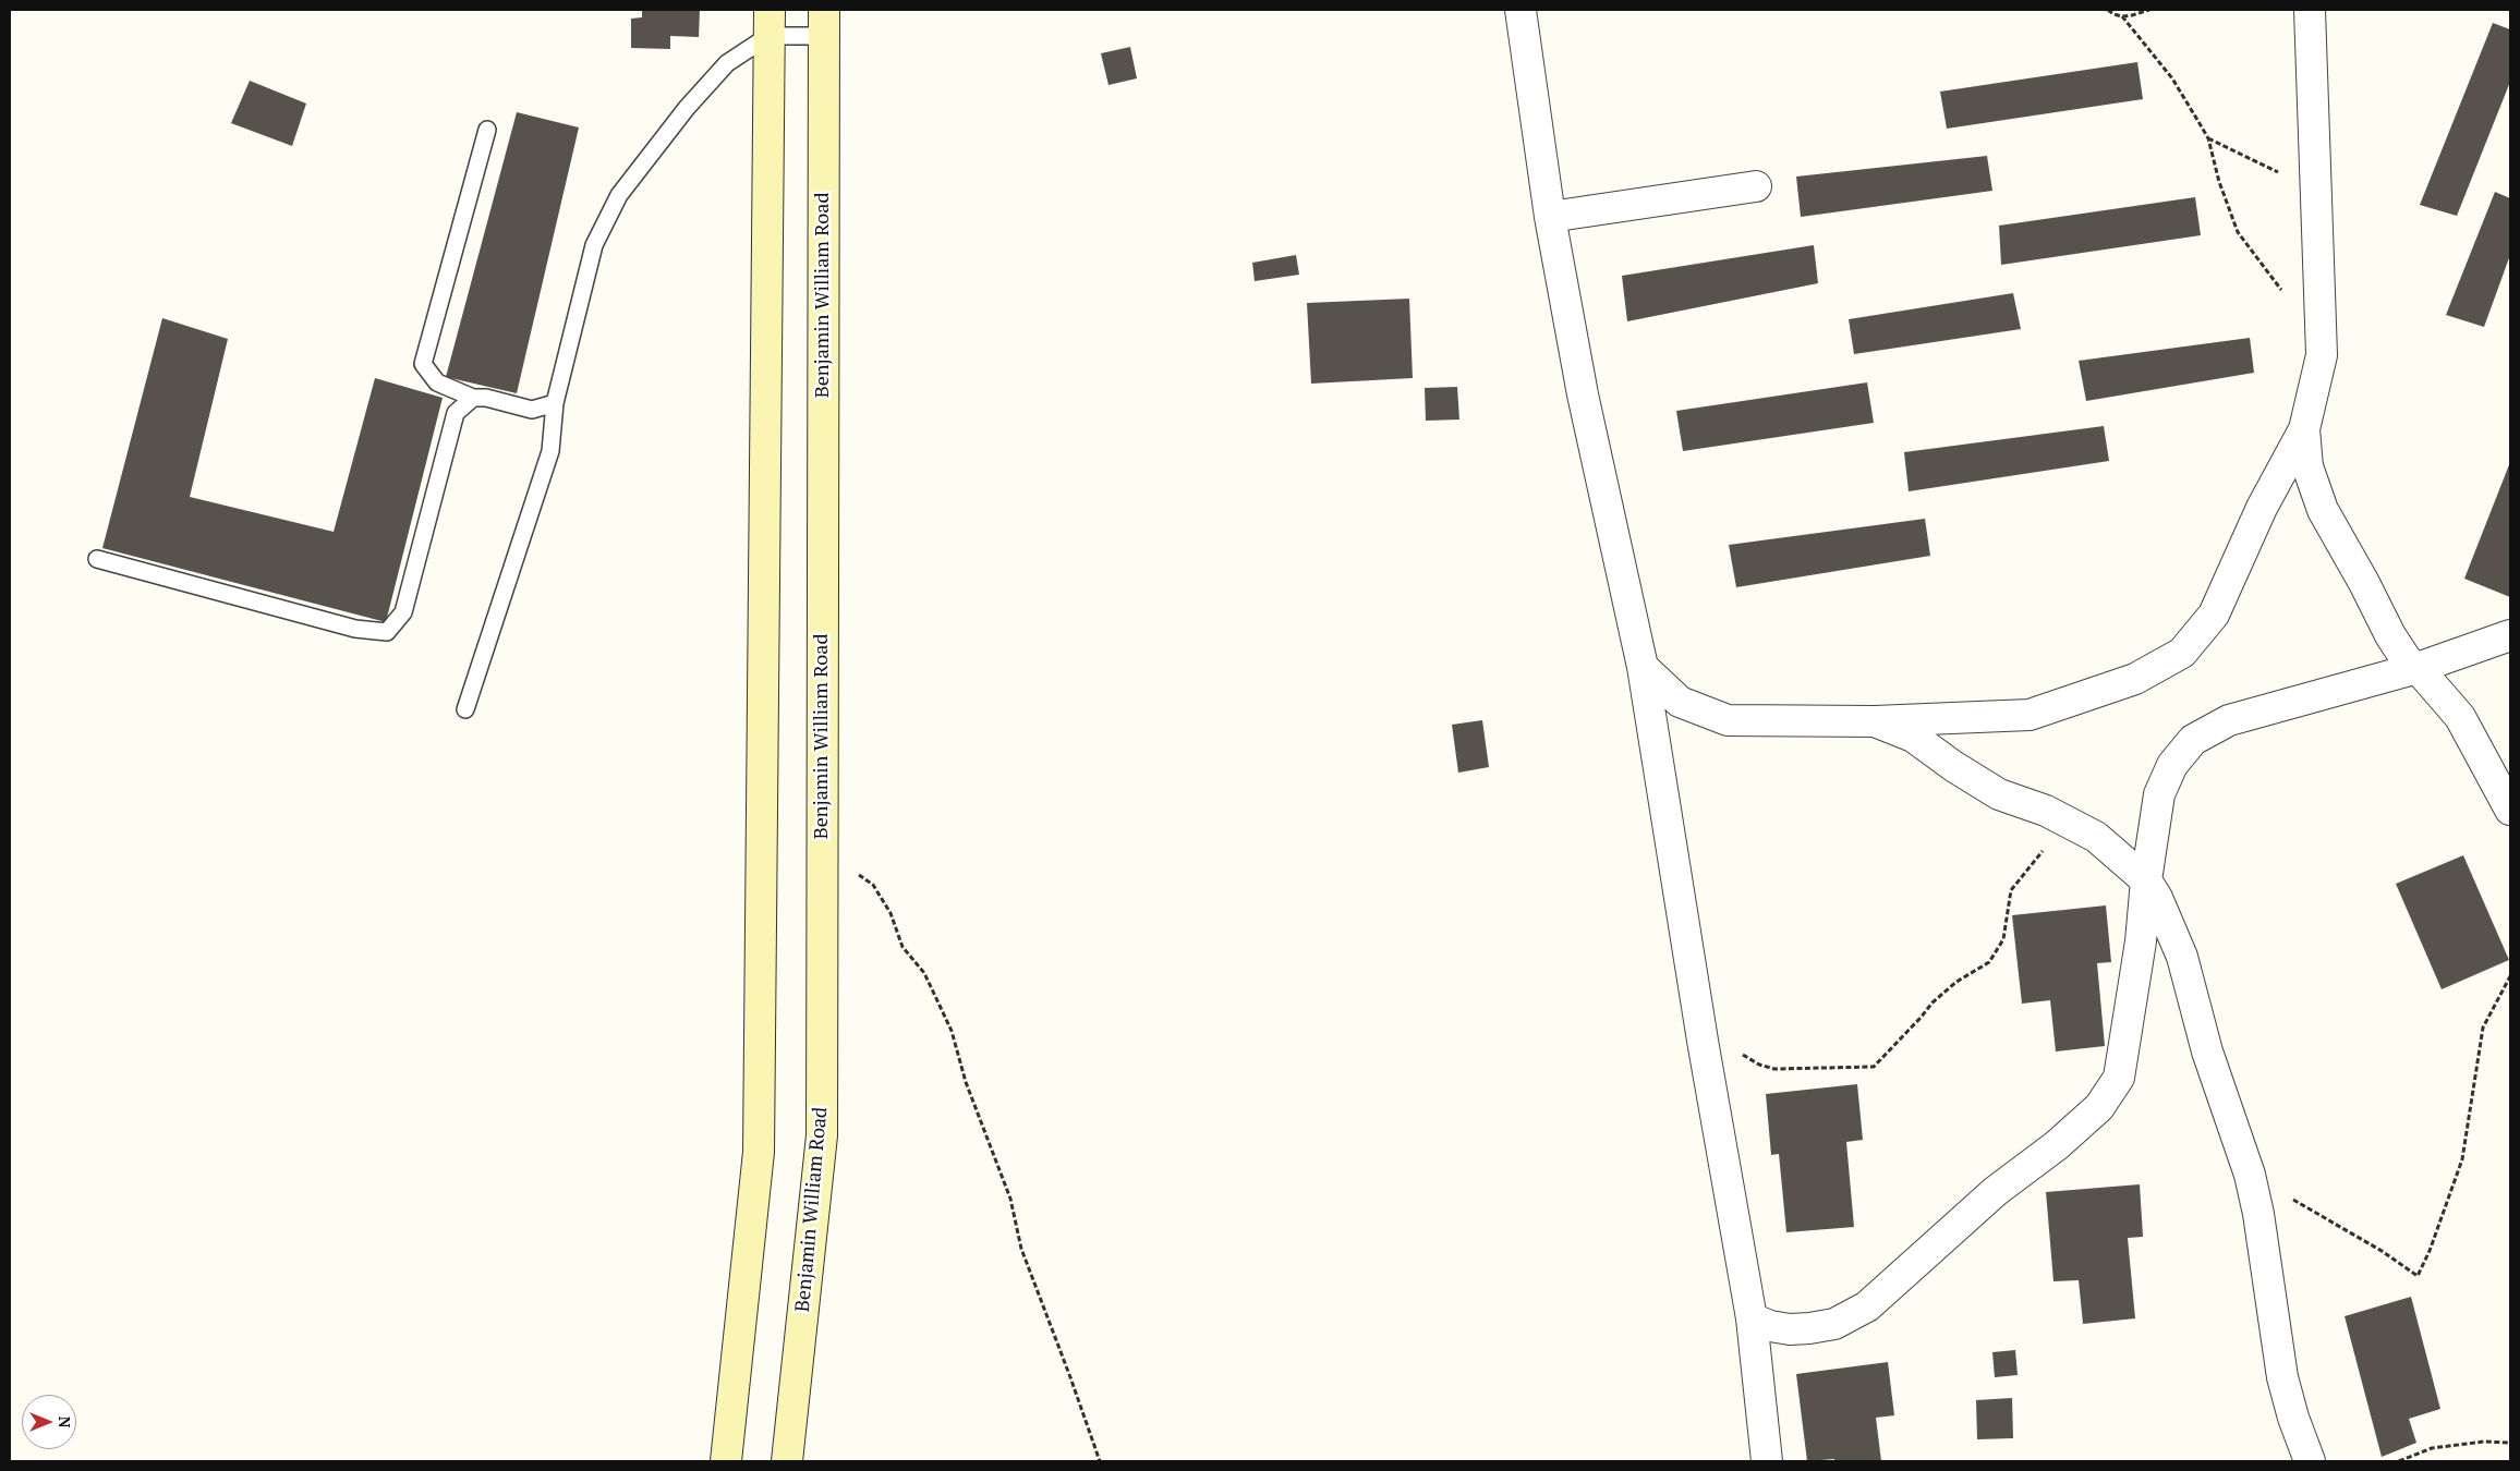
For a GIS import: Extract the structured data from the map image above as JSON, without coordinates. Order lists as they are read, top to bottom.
{
  "streets": {
    "main road": ["Benjamin William Road"]
  },
  "north": "right"
}
